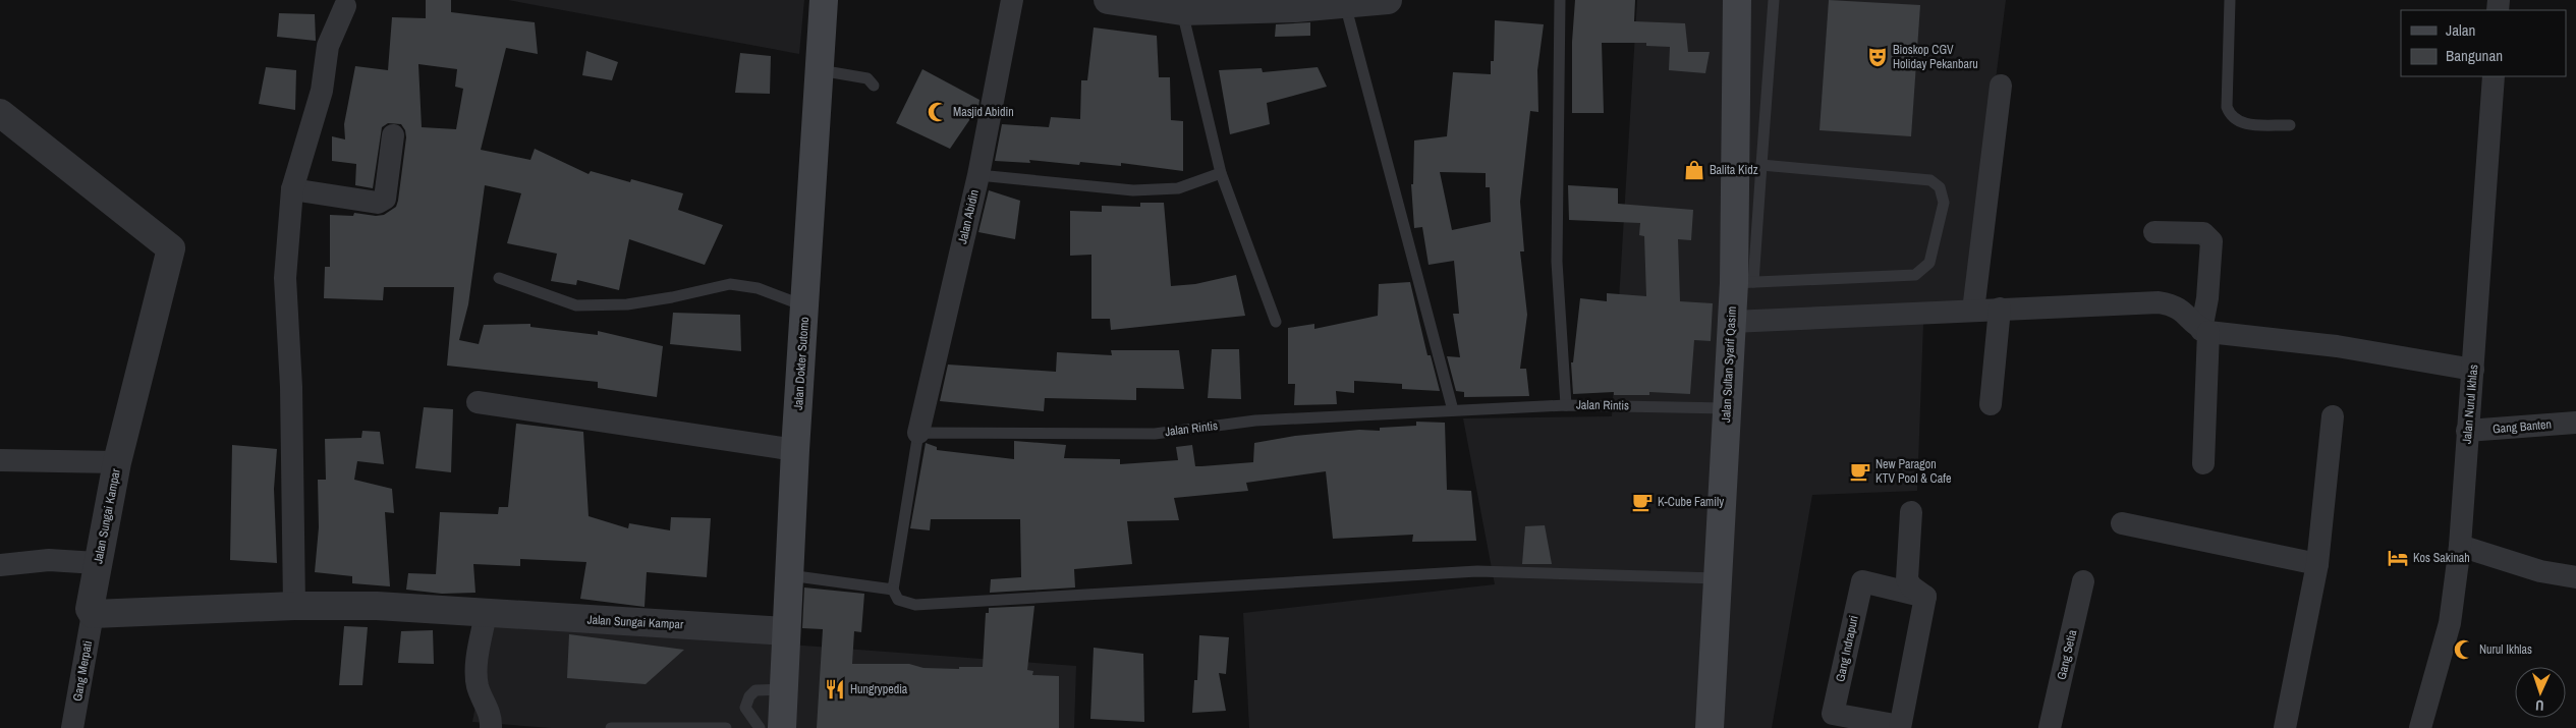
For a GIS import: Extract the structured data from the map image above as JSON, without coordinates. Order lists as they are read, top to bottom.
{
  "streets": {
    "main road": ["Jalan Dokter Sutomo", "Jalan Sultan Syarif Qasim"],
    "street": [
      "Jalan Abidin",
      "Jalan Nurul Ikhlas",
      "Gang Banten",
      "Jalan Sungai Kampar",
      "Gang Indrapuri",
      "Gang Setia",
      "Gang Merpati"
    ],
    "lane": ["Jalan Rintis"]
  },
  "crossings": [
    ["Jalan Abidin", "Jalan Rintis"],
    ["Jalan Dokter Sutomo", "Jalan Sungai Kampar"],
    ["Jalan Sultan Syarif Qasim", "Jalan Rintis"],
    ["Jalan Nurul Ikhlas", "Gang Banten"],
    ["Jalan Sungai Kampar", "Gang Merpati"]
  ],
  "places": {
    "theatre": ["Bioskop CGV Holiday Pekanbaru"],
    "mosque": ["Masjid Abidin", "Nurul Ikhlas"],
    "shop": ["Balita Kidz"],
    "cafe": ["New Paragon KTV Pool & Cafe", "K-Cube Family"],
    "hotel": ["Kos Sakinah"],
    "restaurant": ["Hungrypedia"]
  },
  "legend": ["Jalan", "Bangunan"],
  "north": "bottom"
}
